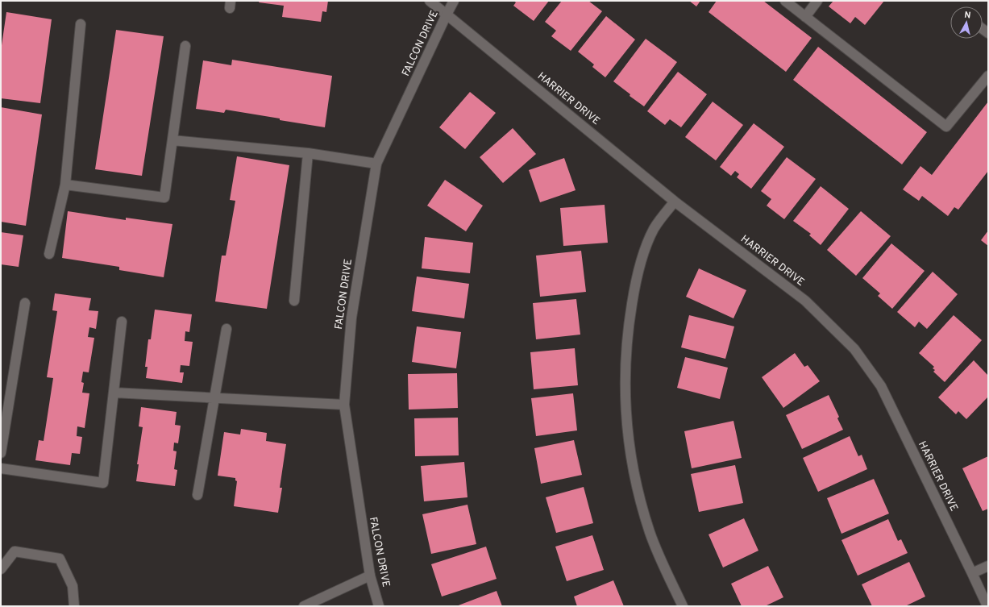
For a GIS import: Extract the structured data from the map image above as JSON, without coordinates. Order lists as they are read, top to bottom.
{
  "streets": {
    "street": ["FALCON DRIVE", "HARRIER DRIVE"]
  },
  "crossings": [
    ["FALCON DRIVE", "HARRIER DRIVE"]
  ],
  "north": "top"
}
